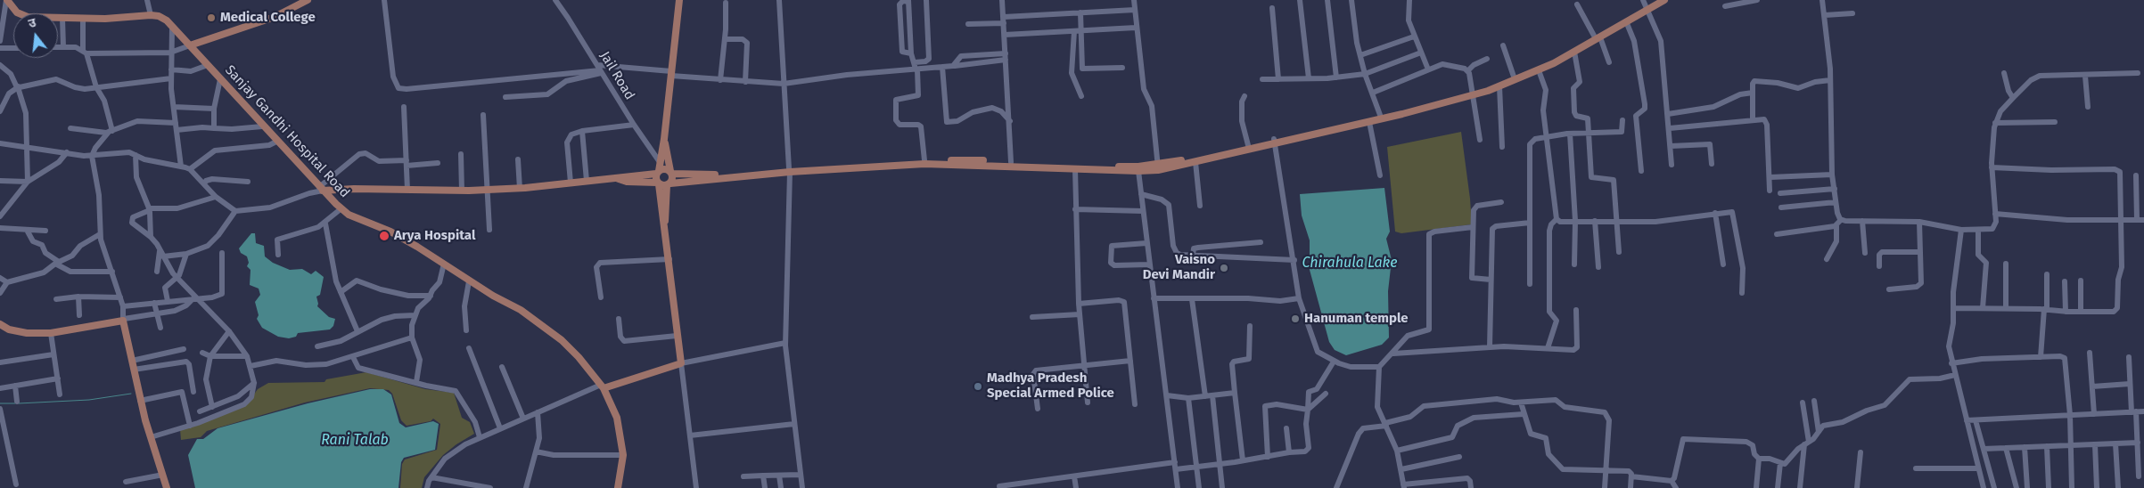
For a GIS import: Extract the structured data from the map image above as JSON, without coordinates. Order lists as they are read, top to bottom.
{
  "streets": {
    "main road": ["Sanjay Gandhi Hospital Road"],
    "street": ["Jail Road"]
  },
  "water": ["Chirahula Lake", "Rani Talab"],
  "places": [
    "Medical College",
    "Arya Hospital",
    "Vaisno Devi Mandir",
    "Hanuman temple",
    "Madhya Pradesh Special Armed Police"
  ],
  "north": "top"
}
